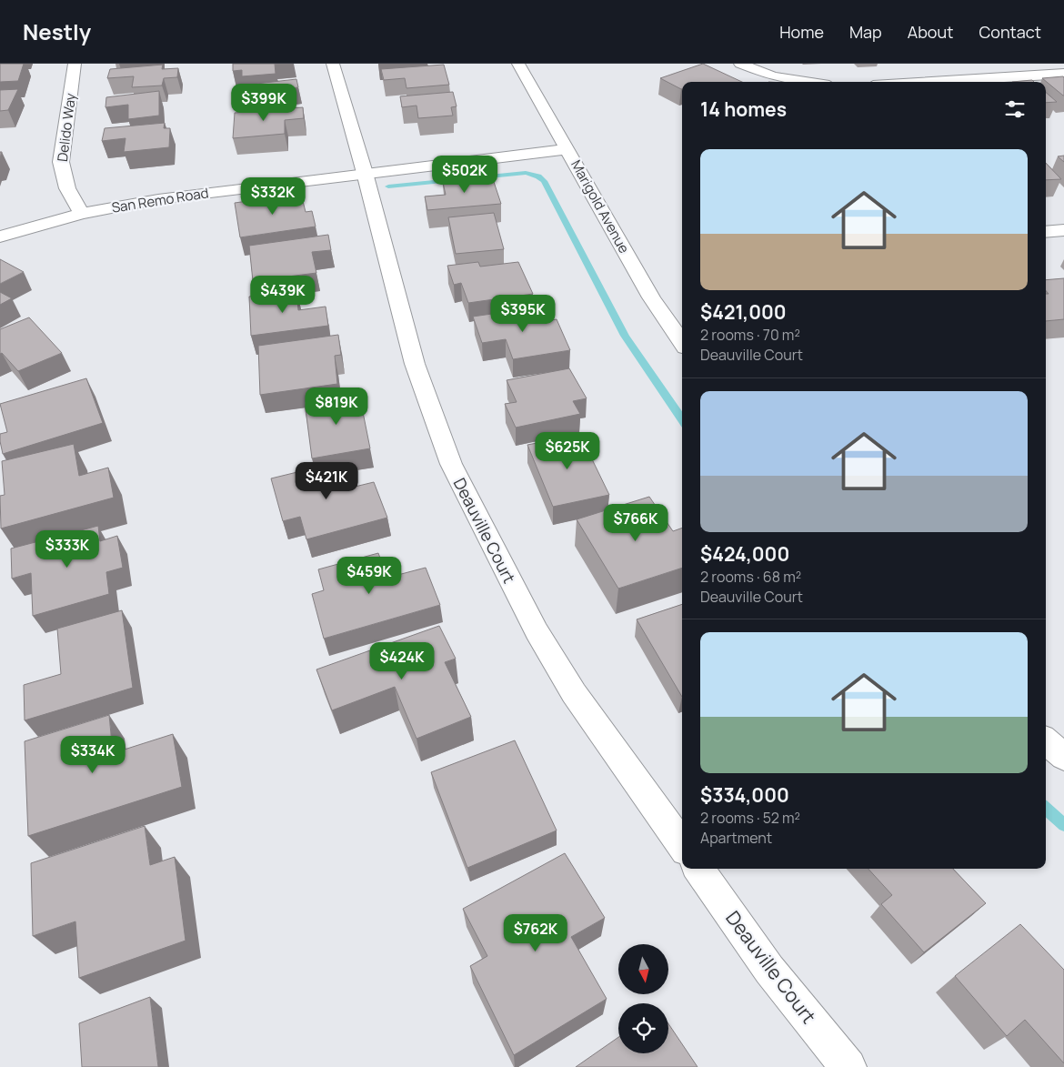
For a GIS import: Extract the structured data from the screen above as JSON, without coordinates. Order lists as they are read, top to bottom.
{
  "streets": {
    "street": [
      "Delido Way",
      "San Remo Road",
      "Marigold Avenue",
      "Deauville Court"
    ]
  },
  "crossings": [
    ["Delido Way", "San Remo Road"],
    ["San Remo Road", "Marigold Avenue"],
    ["San Remo Road", "Deauville Court"]
  ],
  "north": "bottom",
  "page": {
    "header": "Nestly",
    "nav": [
      "Home",
      "Map",
      "About",
      "Contact"
    ],
    "heading": "14 homes",
    "price": [
      "$399K",
      "$502K",
      "$332K",
      "$439K",
      "$395K",
      "$819K",
      "$625K",
      "$421K",
      "$766K",
      "$333K",
      "$459K",
      "$424K",
      "$334K",
      "$762K"
    ],
    "list": [
      {
        "name": "$421,000",
        "note": "2 rooms · 70 m² · Deauville Court"
      },
      {
        "name": "$424,000",
        "note": "2 rooms · 68 m² · Deauville Court"
      },
      {
        "name": "$334,000",
        "note": "2 rooms · 52 m² · Apartment"
      }
    ]
  }
}
